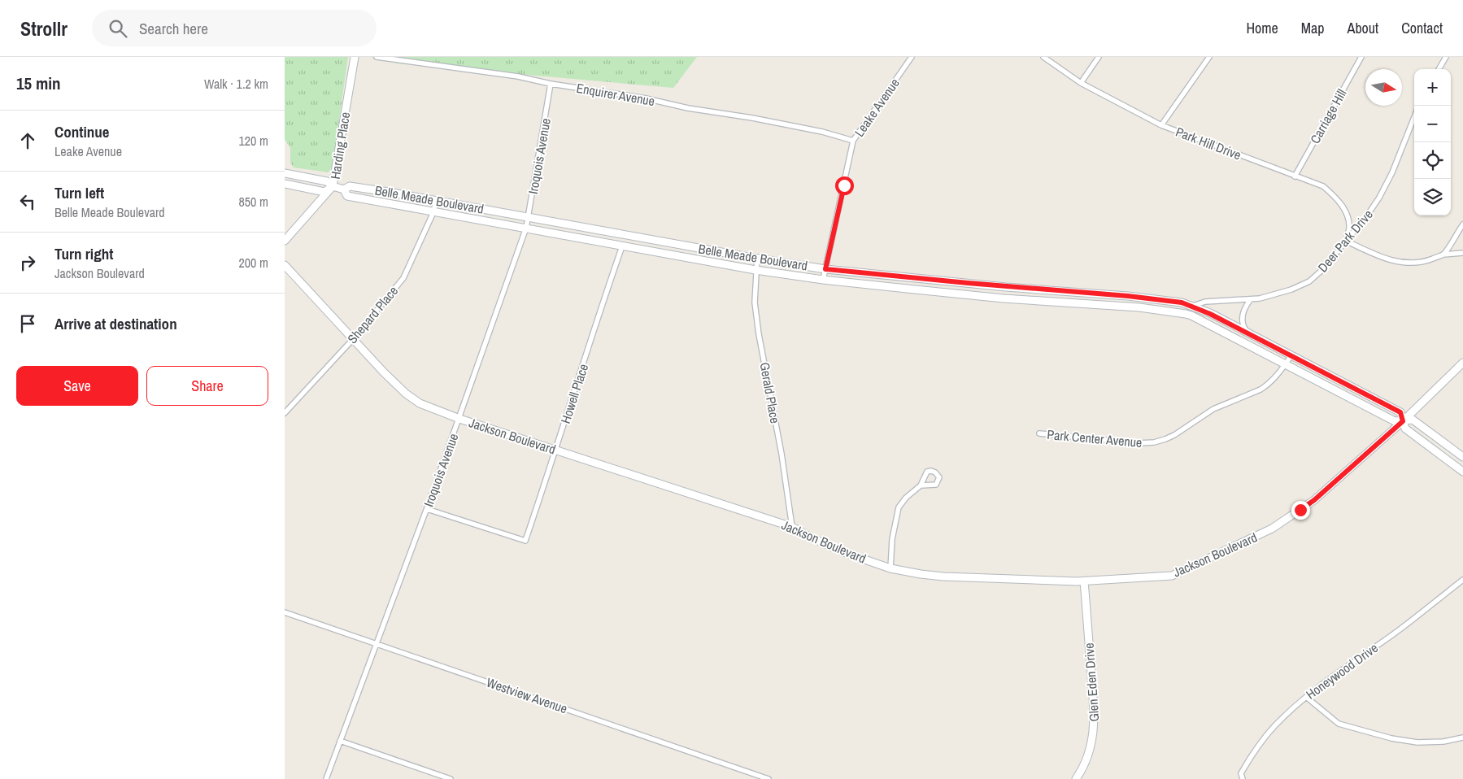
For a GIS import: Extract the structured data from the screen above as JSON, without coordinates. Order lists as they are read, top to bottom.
{
  "streets": {
    "main road": [
      "Harding Place",
      "Belle Meade Boulevard",
      "Jackson Boulevard",
      "Glen Eden Drive"
    ],
    "street": [
      "Enquirer Avenue",
      "Leake Avenue",
      "Carriage Hill",
      "Park Hill Drive",
      "Iroquois Avenue",
      "Deer Park Drive",
      "Shepard Place",
      "Gerald Place",
      "Howell Place",
      "Park Center Avenue",
      "Honeywood Drive",
      "Westview Avenue"
    ]
  },
  "crossings": [
    ["Enquirer Avenue", "Leake Avenue"],
    ["Enquirer Avenue", "Iroquois Avenue"],
    ["Leake Avenue", "Belle Meade Boulevard"],
    ["Carriage Hill", "Park Hill Drive"],
    ["Park Hill Drive", "Deer Park Drive"],
    ["Harding Place", "Belle Meade Boulevard"],
    ["Iroquois Avenue", "Belle Meade Boulevard"],
    ["Iroquois Avenue", "Howell Place"],
    ["Iroquois Avenue", "Jackson Boulevard"],
    ["Iroquois Avenue", "Westview Avenue"],
    ["Belle Meade Boulevard", "Deer Park Drive"],
    ["Belle Meade Boulevard", "Shepard Place"],
    ["Belle Meade Boulevard", "Gerald Place"],
    ["Belle Meade Boulevard", "Howell Place"],
    ["Belle Meade Boulevard", "Jackson Boulevard"],
    ["Belle Meade Boulevard", "Park Center Avenue"],
    ["Shepard Place", "Jackson Boulevard"],
    ["Gerald Place", "Jackson Boulevard"],
    ["Howell Place", "Jackson Boulevard"],
    ["Jackson Boulevard", "Glen Eden Drive"]
  ],
  "north": "right",
  "page": {
    "header": "Strollr",
    "search": "Search here",
    "nav": [
      "Home",
      "Map",
      "About",
      "Contact"
    ],
    "heading": ["15 min", "Walk · 1.2 km"],
    "map_buttons": ["+", "−"],
    "list": [
      ["Continue", "Leake Avenue", "120 m"],
      ["Turn left", "Belle Meade Boulevard", "850 m"],
      ["Turn right", "Jackson Boulevard", "200 m"],
      "Arrive at destination"
    ],
    "buttons": ["Save", "Share"]
  }
}
